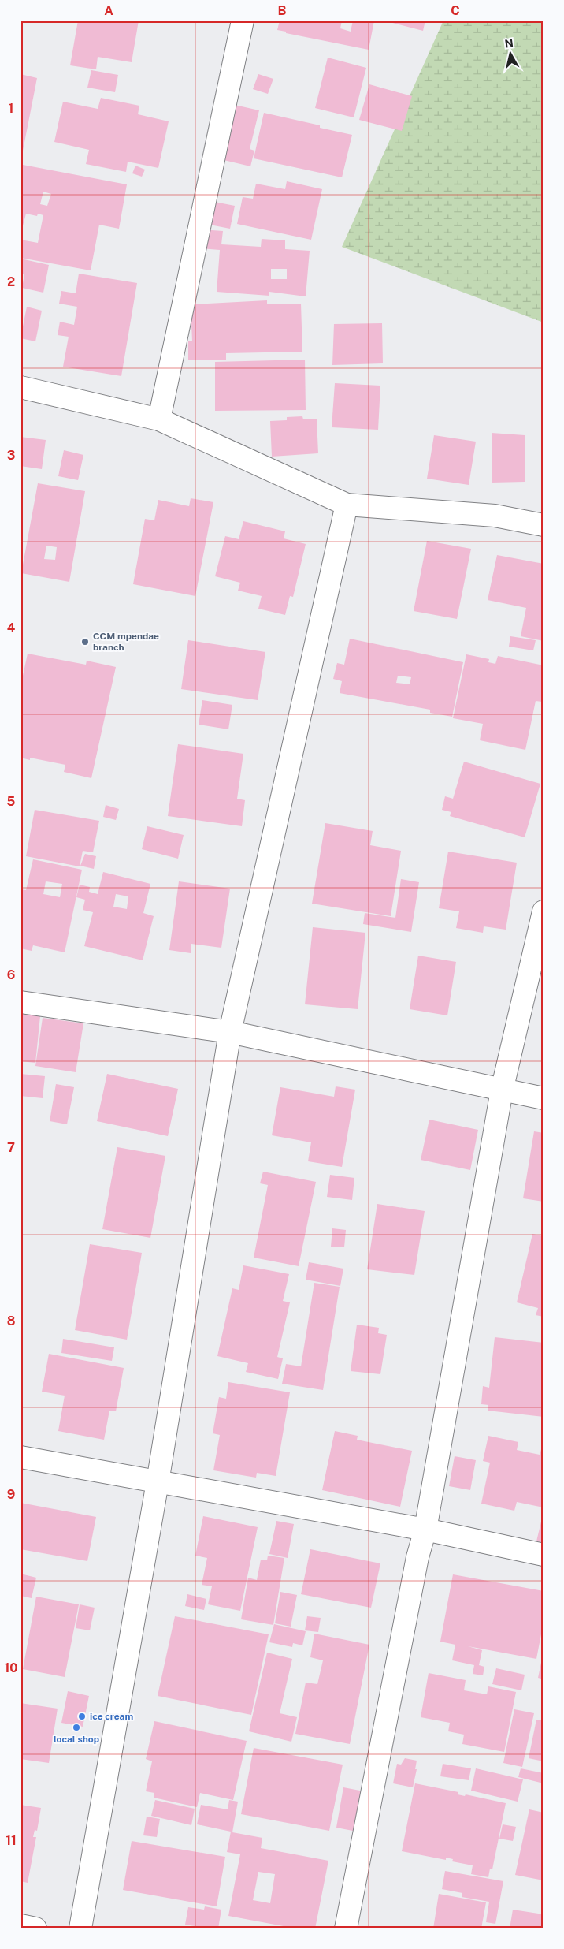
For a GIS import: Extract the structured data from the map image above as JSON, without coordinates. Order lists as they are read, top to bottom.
{
  "places": ["CCM mpendae branch", "ice cream", "local shop"],
  "north": "top",
  "grid": {
    "columns": ["A", "B", "C"],
    "rows": [
      "1",
      "2",
      "3",
      "4",
      "5",
      "6",
      "7",
      "8",
      "9",
      "10",
      "11"
    ]
  }
}
